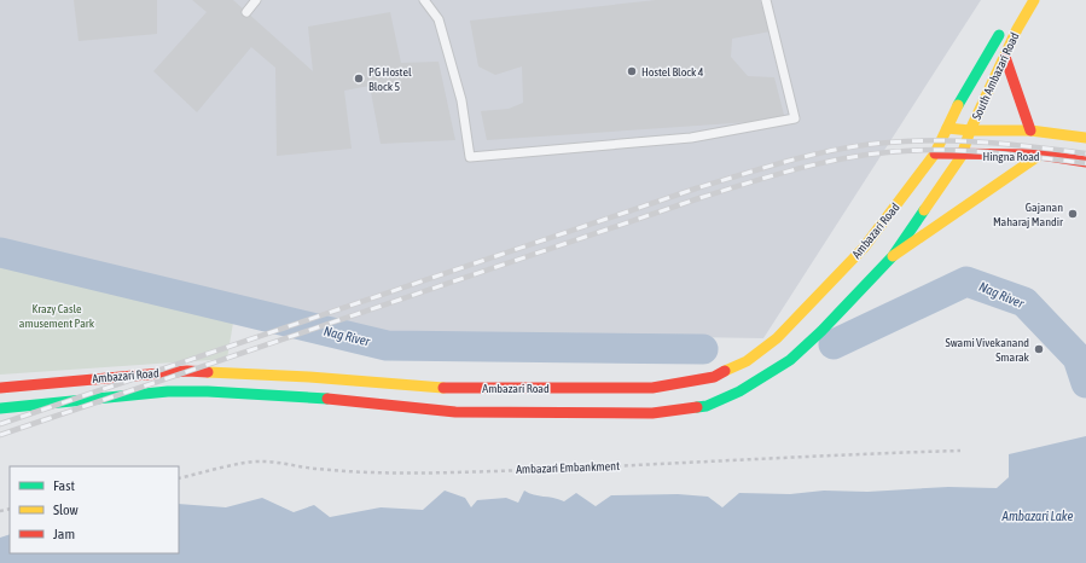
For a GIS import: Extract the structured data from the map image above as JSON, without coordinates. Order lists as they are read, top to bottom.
{
  "streets": {
    "main road": ["South Ambazari Road", "Hingna Road", "Ambazari Road"],
    "path": ["Ambazari Embankment"]
  },
  "crossings": [
    ["South Ambazari Road", "Hingna Road"],
    ["Hingna Road", "Ambazari Road"]
  ],
  "water": ["Nag River", "Ambazari Lake"],
  "parks": ["Krazy Casle amusement Park"],
  "places": [
    "Hostel Block 4",
    "PG Hostel Block 5",
    "Gajanan Maharaj Mandir",
    "Swami Vivekanand Smarak"
  ],
  "legend": ["Fast", "Slow", "Jam"]
}
